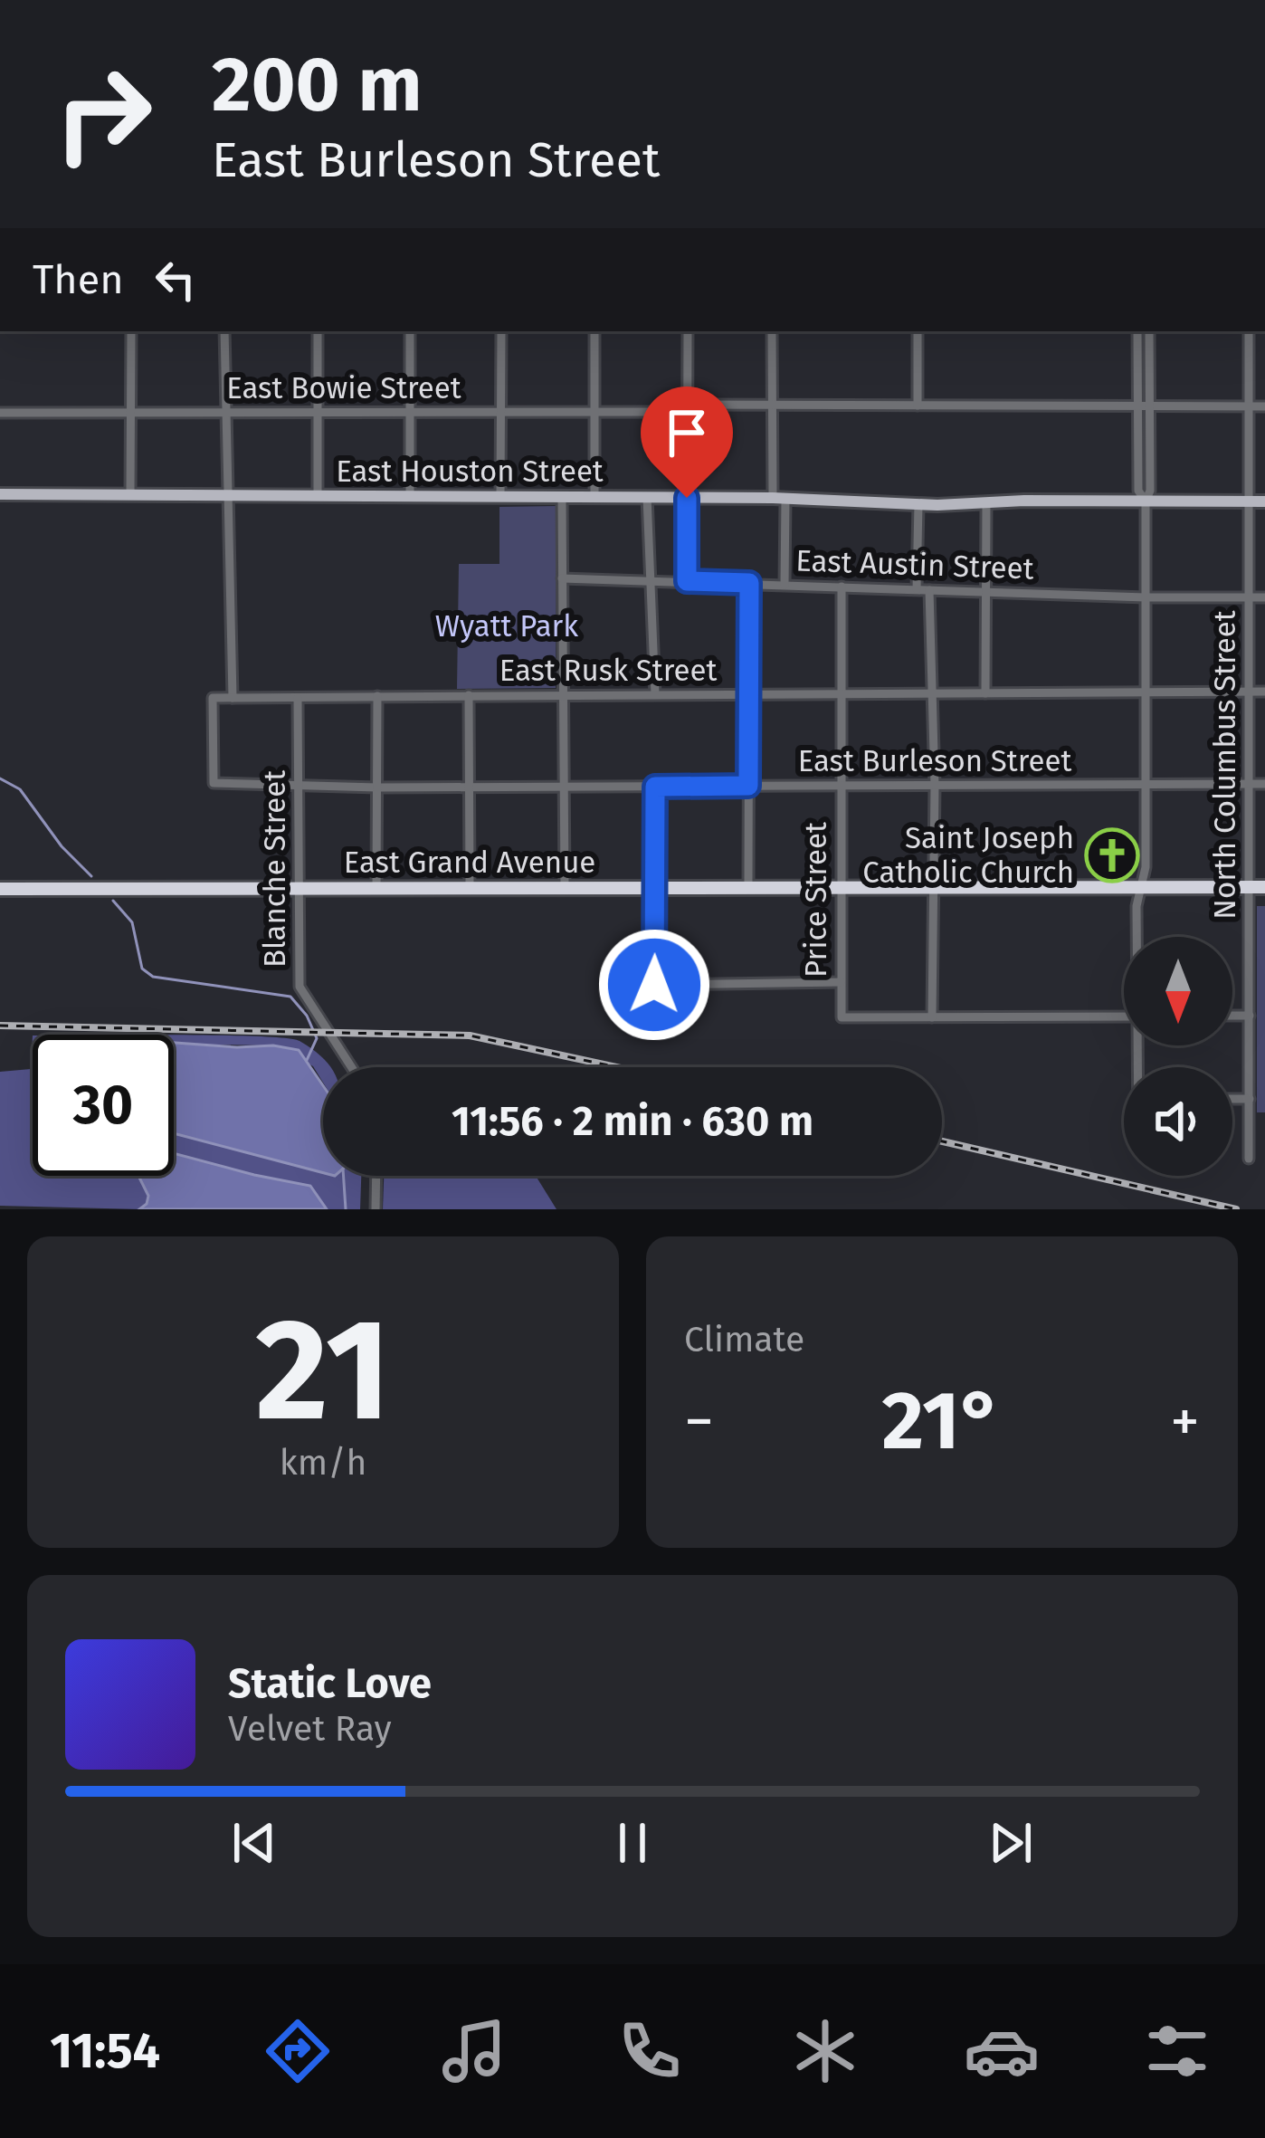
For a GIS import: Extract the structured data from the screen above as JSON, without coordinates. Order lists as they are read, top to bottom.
{
  "streets": {
    "highway": ["East Grand Avenue"],
    "main road": ["East Houston Street"],
    "street": [
      "East Bowie Street",
      "East Austin Street",
      "East Rusk Street",
      "East Burleson Street",
      "North Columbus Street",
      "Blanche Street",
      "Price Street"
    ]
  },
  "crossings": [
    ["East Bowie Street", "North Columbus Street"],
    ["East Houston Street", "North Columbus Street"],
    ["East Austin Street", "North Columbus Street"],
    ["East Austin Street", "Price Street"],
    ["East Rusk Street", "East Burleson Street"],
    ["East Rusk Street", "North Columbus Street"],
    ["East Rusk Street", "Blanche Street"],
    ["East Rusk Street", "Price Street"],
    ["East Burleson Street", "North Columbus Street"],
    ["East Burleson Street", "Blanche Street"],
    ["East Burleson Street", "Price Street"],
    ["North Columbus Street", "East Grand Avenue"],
    ["East Grand Avenue", "Blanche Street"],
    ["East Grand Avenue", "Price Street"]
  ],
  "parks": ["Wyatt Park"],
  "places": {
    "church": ["Saint Joseph Catholic Church"]
  },
  "north": "bottom",
  "page": {
    "turn": ["200 m", "East Burleson Street"],
    "then": "Then",
    "limit": "30",
    "trip": "11:56 · 2 min · 630 m",
    "tile": [
      ["21", "km/h"],
      "Climate"
    ],
    "heat": ["−", "21°", "+"],
    "song": ["Static Love", "Velvet Ray"],
    "tabs": "11:54"
  }
}
